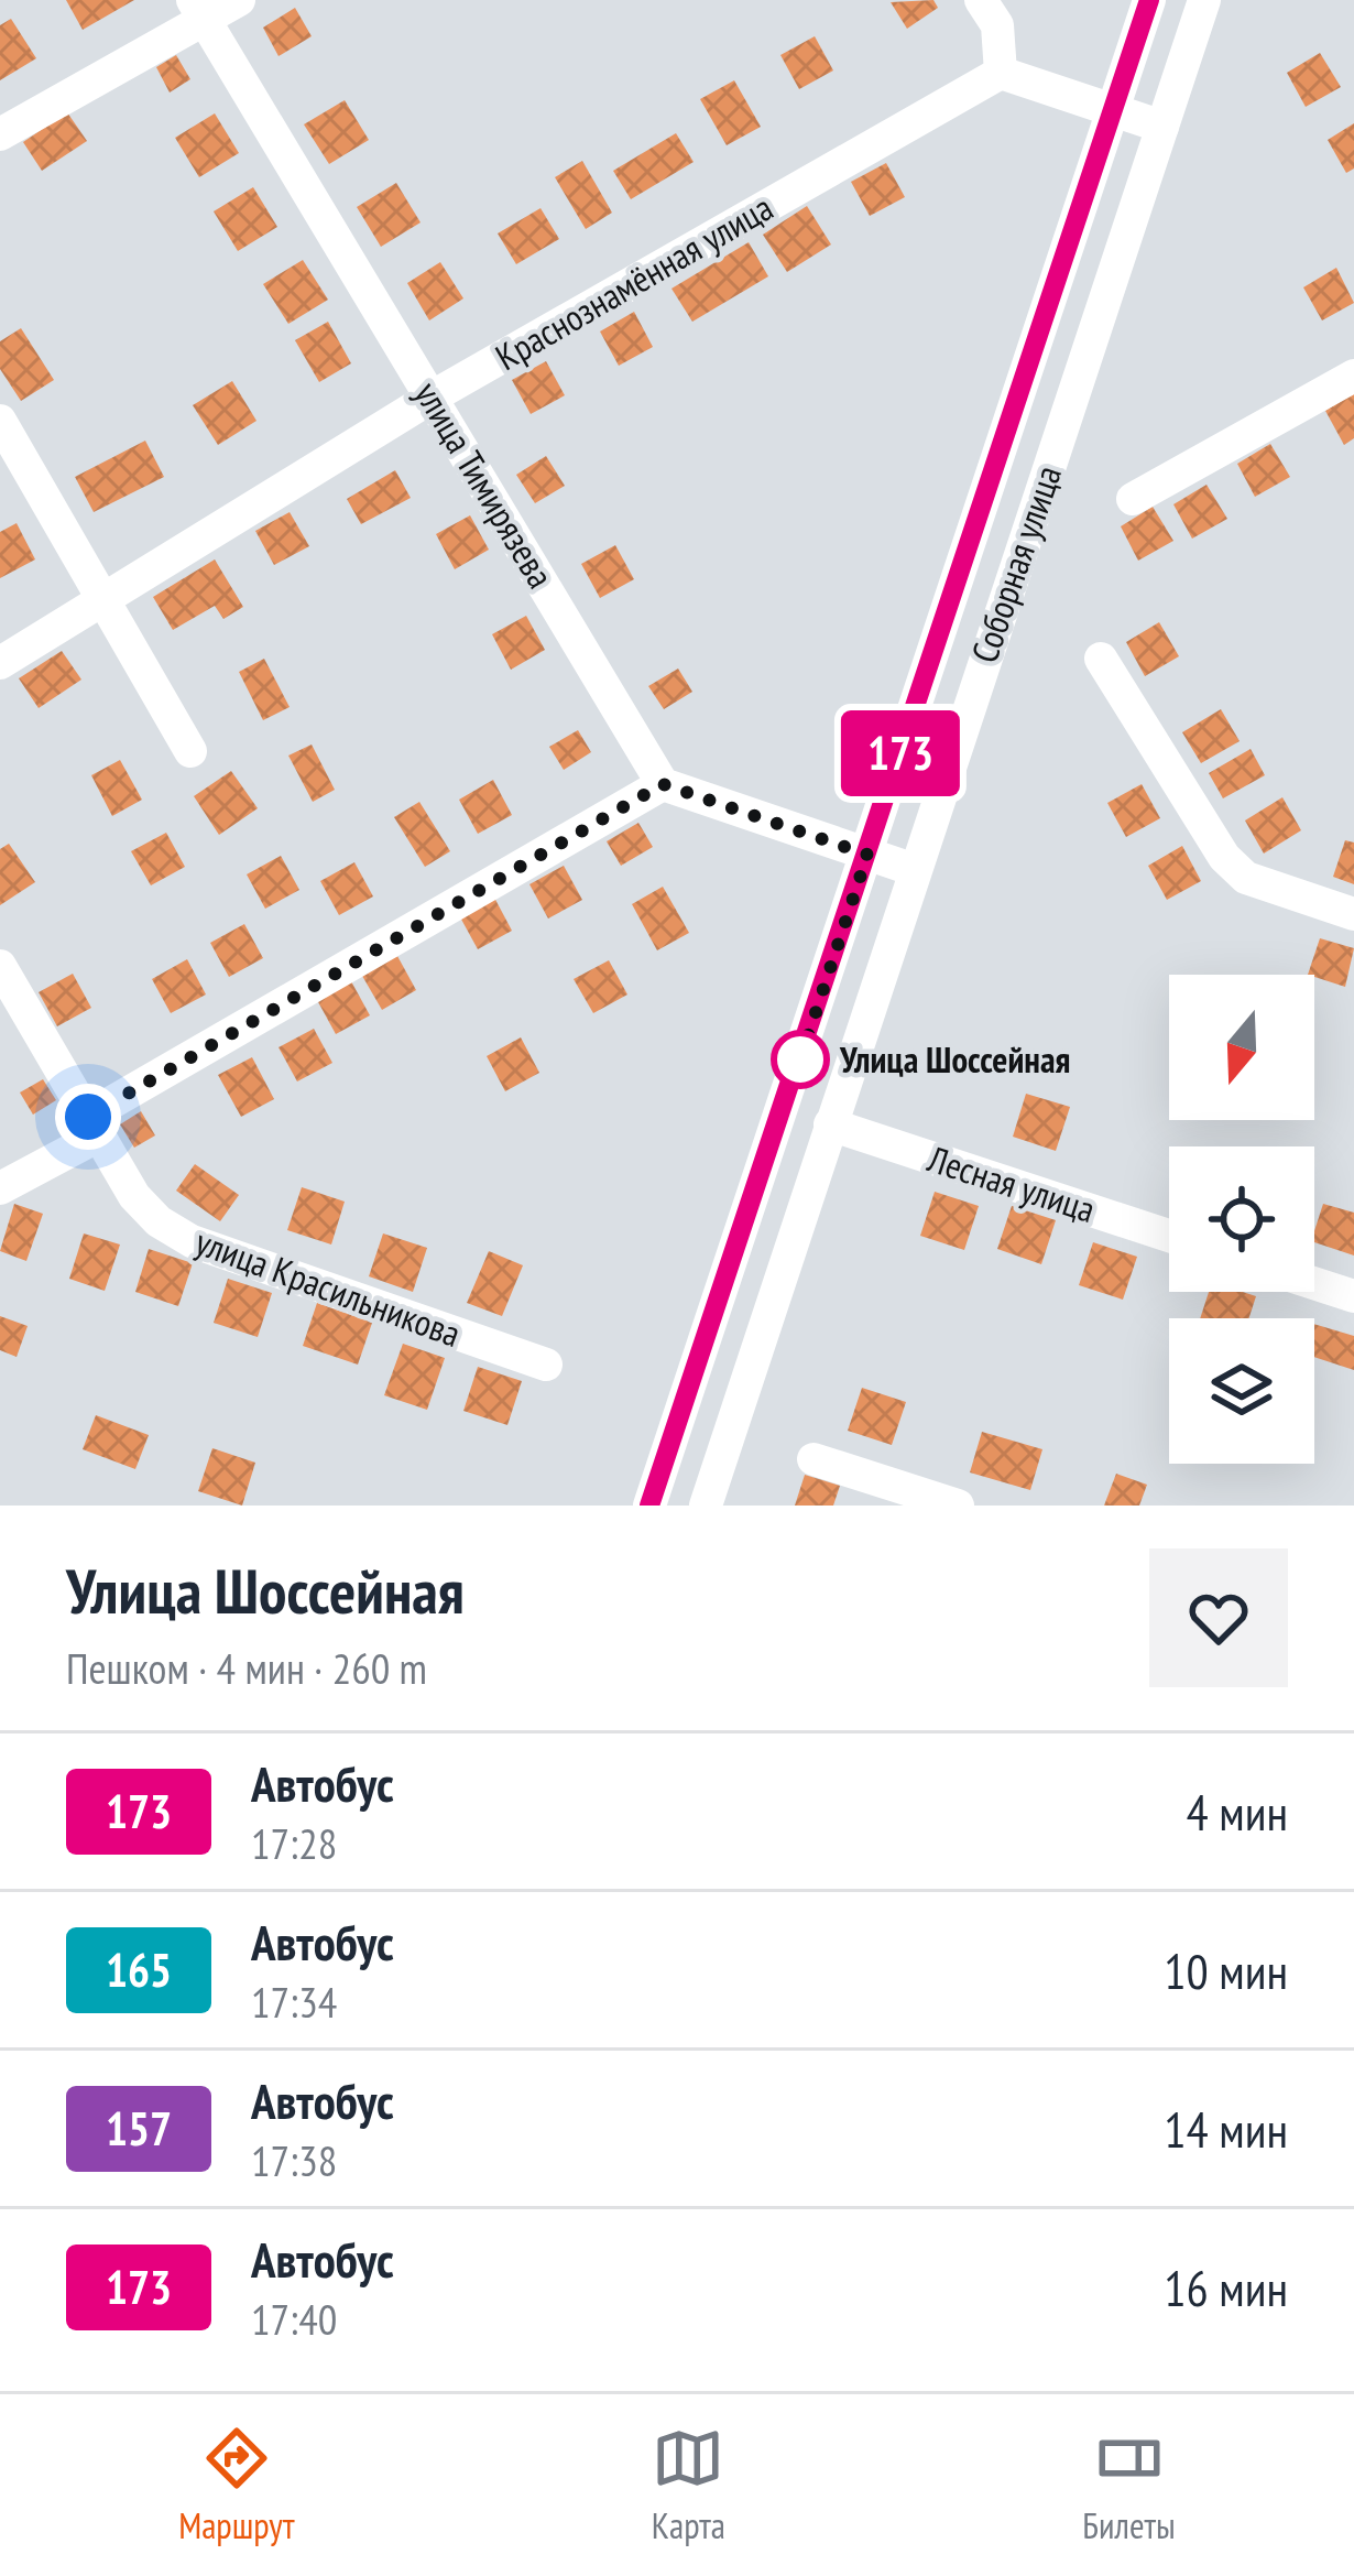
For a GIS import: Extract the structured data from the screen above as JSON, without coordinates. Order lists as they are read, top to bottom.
{
  "streets": {
    "street": [
      "Краснознамённая улица",
      "улица Тимирязева",
      "Соборная улица",
      "Лесная улица",
      "улица Красильникова"
    ]
  },
  "crossings": [
    ["Краснознамённая улица", "улица Тимирязева"],
    ["Соборная улица", "Лесная улица"]
  ],
  "places": ["Улица Шоссейная"],
  "lines": ["bus line 173"],
  "north": "bottom",
  "page": {
    "on_map": "173",
    "heading": ["Улица Шоссейная", "Пешком · 4 мин · 260 m"],
    "list": [
      {
        "mark": "173",
        "name": "Автобус",
        "note": "17:28",
        "value": "4 мин"
      },
      {
        "mark": "165",
        "name": "Автобус",
        "note": "17:34",
        "value": "10 мин"
      },
      {
        "mark": "157",
        "name": "Автобус",
        "note": "17:38",
        "value": "14 мин"
      },
      {
        "mark": "173",
        "name": "Автобус",
        "note": "17:40",
        "value": "16 мин"
      }
    ],
    "tabs": ["Маршрут", "Карта", "Билеты"]
  }
}
